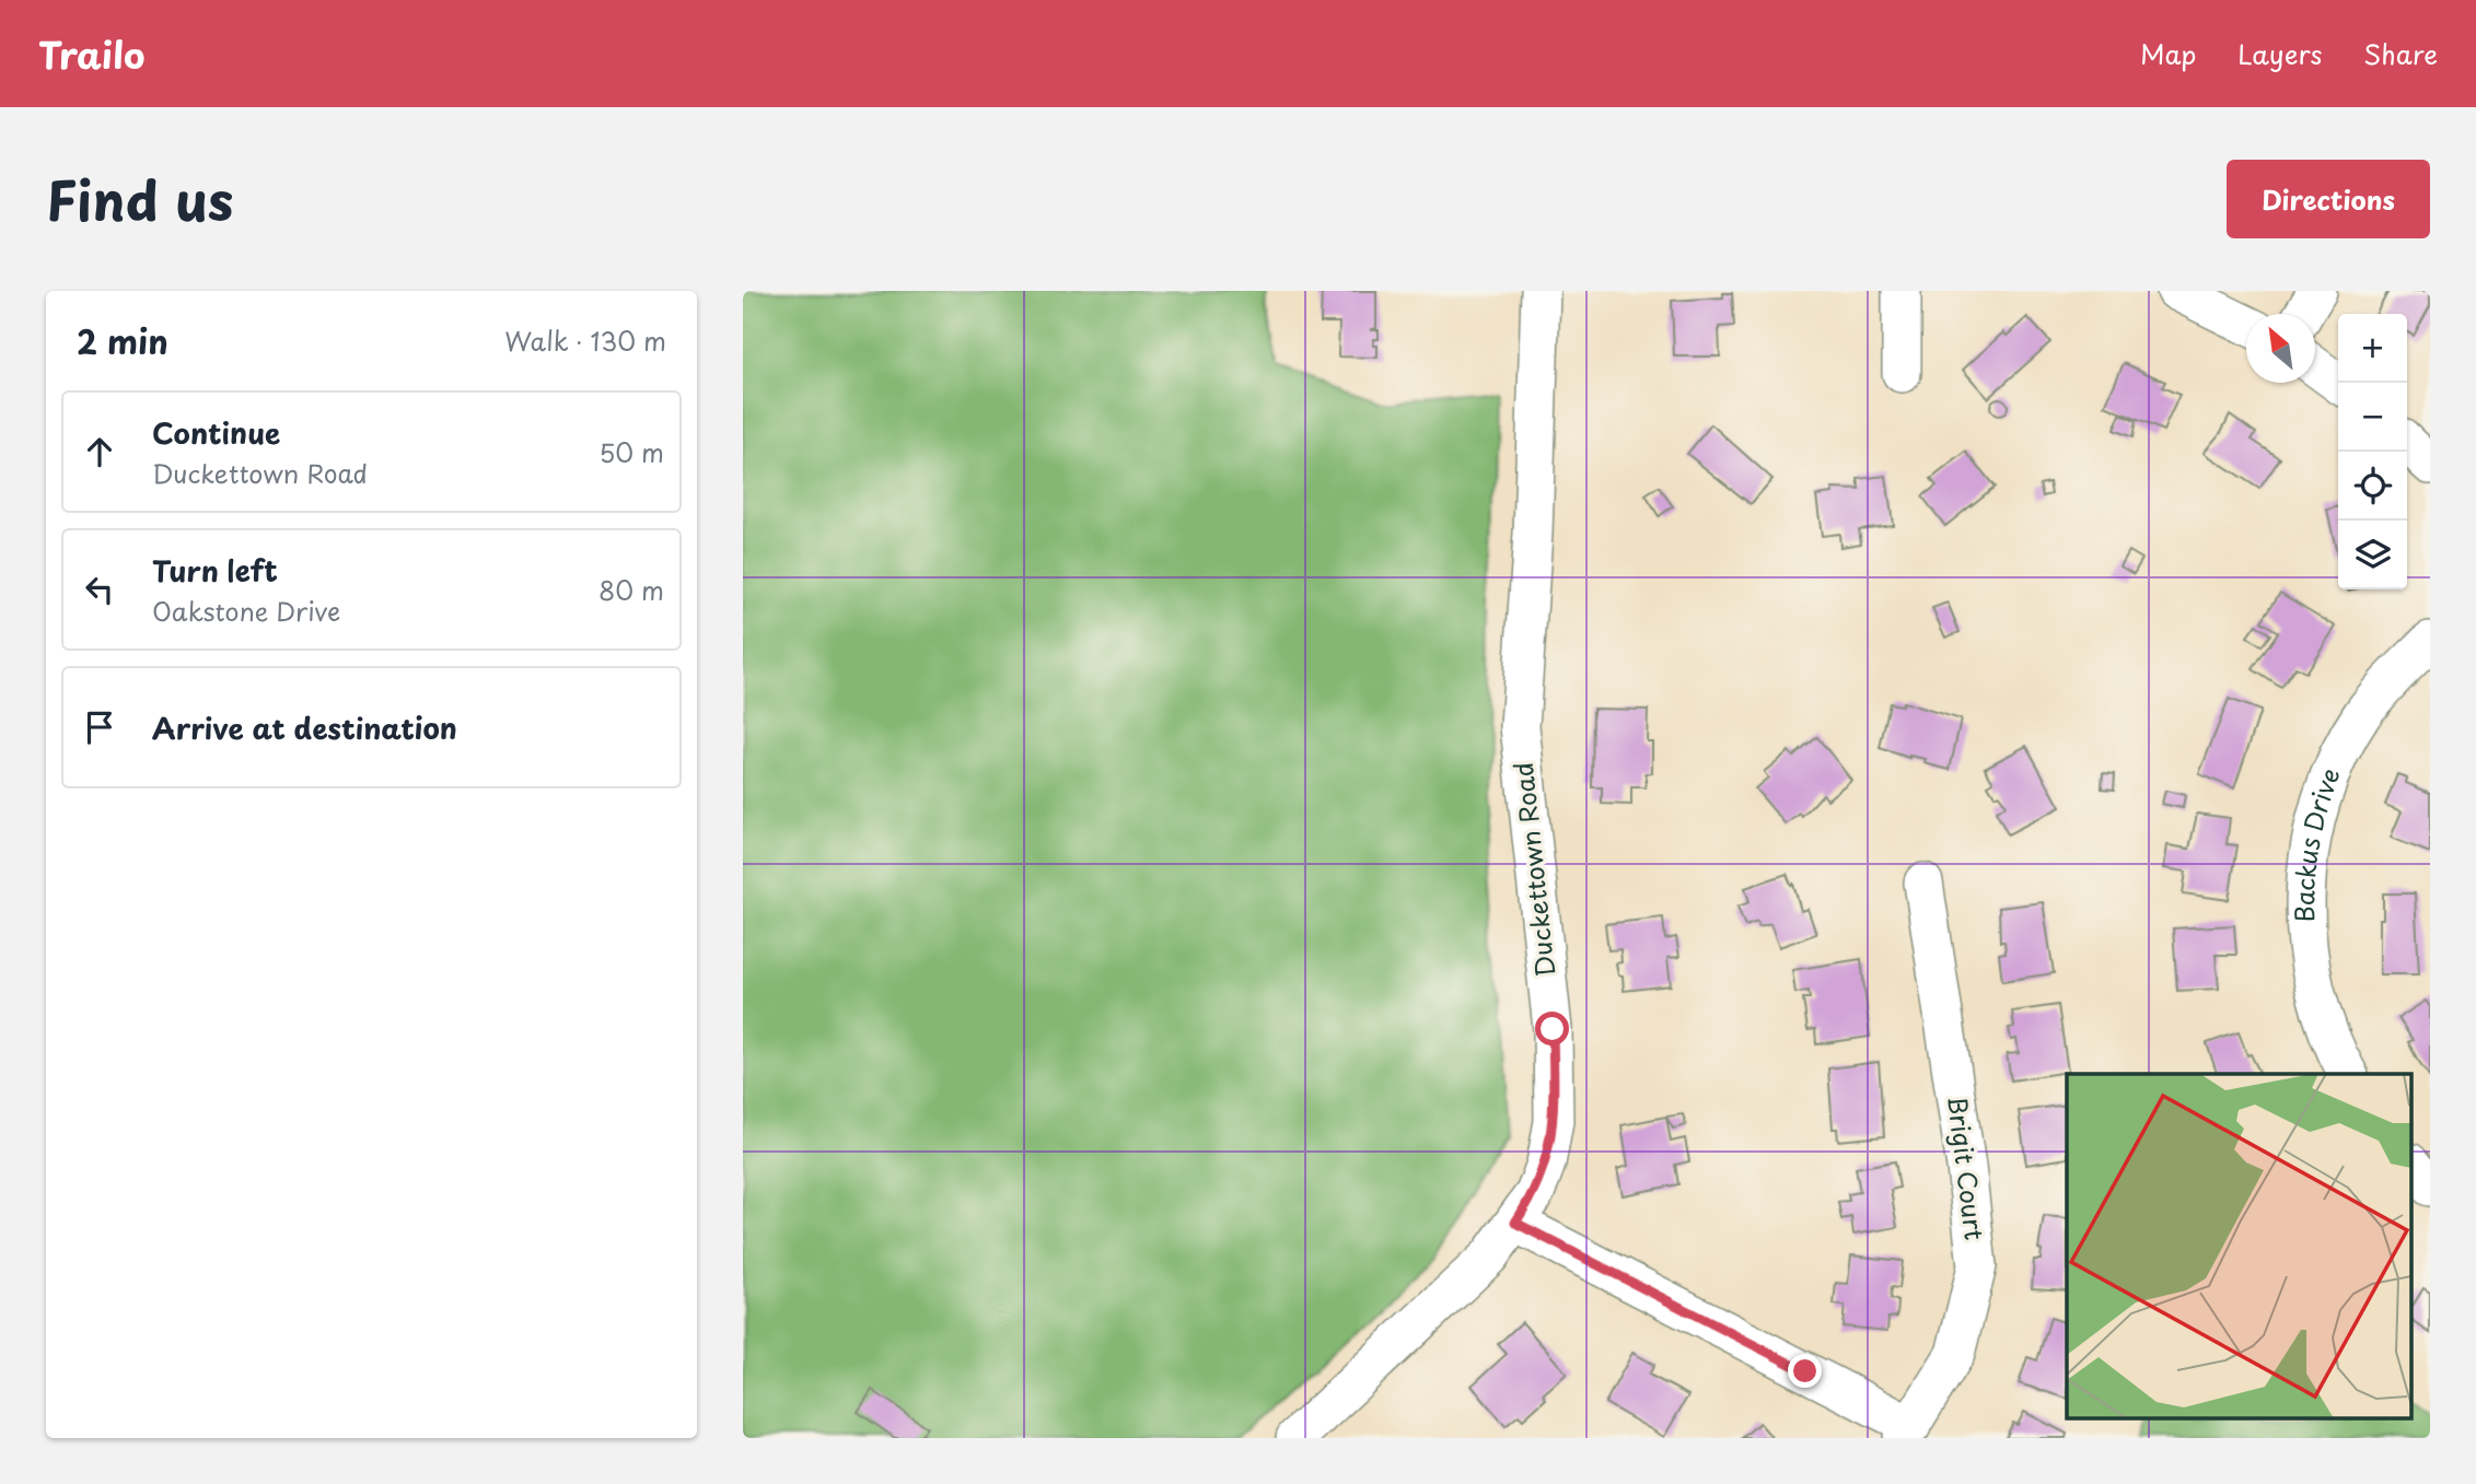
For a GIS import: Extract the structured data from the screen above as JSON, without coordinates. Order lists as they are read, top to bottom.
{
  "streets": {
    "street": ["Backus Drive", "Duckettown Road", "Brigit Court"]
  },
  "north": "top left",
  "page": {
    "header": "Trailo",
    "nav": ["Map", "Layers", "Share"],
    "title": "Find us",
    "buttons": "Directions",
    "heading": ["2 min", "Walk · 130 m"],
    "map_buttons": ["+", "−"],
    "list": [
      ["Continue", "Duckettown Road", "50 m"],
      ["Turn left", "Oakstone Drive", "80 m"],
      "Arrive at destination"
    ]
  }
}
